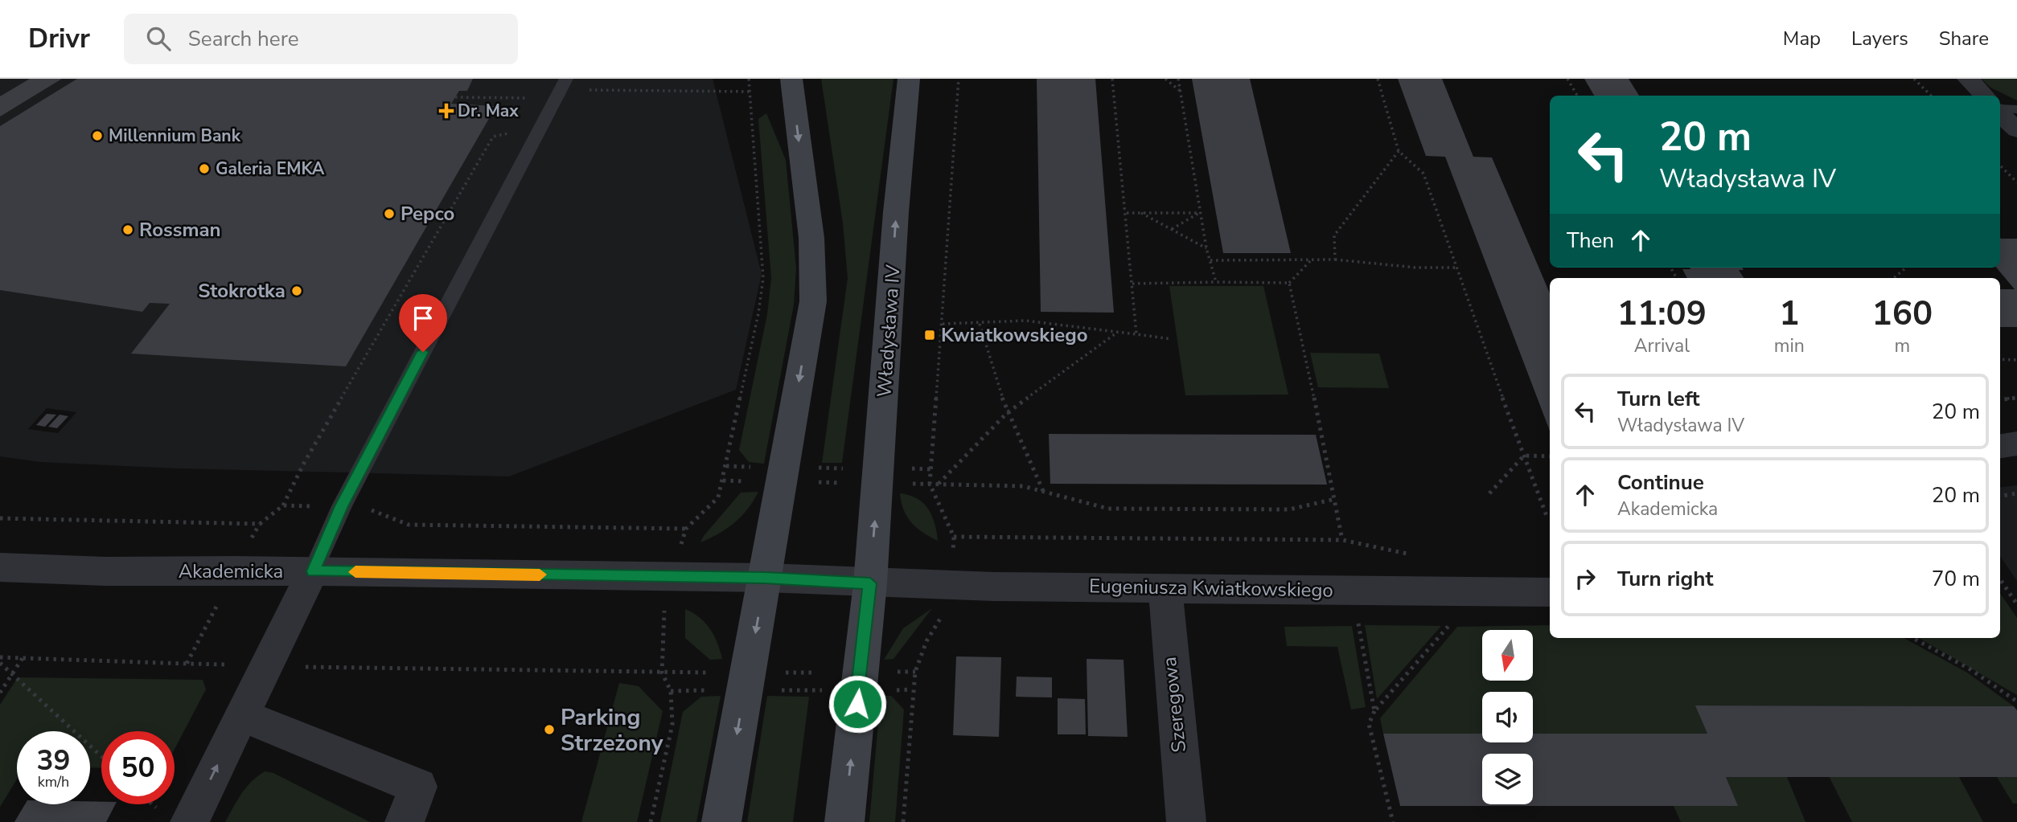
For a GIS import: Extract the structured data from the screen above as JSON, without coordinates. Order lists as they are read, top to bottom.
{
  "streets": {
    "main road": ["Władysława IV"],
    "street": ["Akademicka", "Eugeniusza Kwiatkowskiego", "Szeregowa"]
  },
  "crossings": [
    ["Władysława IV", "Eugeniusza Kwiatkowskiego"],
    ["Eugeniusza Kwiatkowskiego", "Szeregowa"]
  ],
  "places": {
    "health": ["Dr. Max"],
    "other": [
      "Millennium Bank",
      "Galeria EMKA",
      "Pepco",
      "Rossman",
      "Stokrotka",
      "Parking Strzeżony"
    ],
    "transit": ["Kwiatkowskiego"]
  },
  "north": "bottom",
  "page": {
    "header": "Drivr",
    "search": "Search here",
    "nav": ["Map", "Layers", "Share"],
    "turn": ["20 m", "Władysława IV"],
    "then": "Then",
    "eta": [
      "11:09",
      "Arrival",
      "1",
      "min",
      "160",
      "m"
    ],
    "list": [
      {
        "name": "Turn left",
        "note": "Władysława IV",
        "value": "20 m"
      },
      {
        "name": "Continue",
        "note": "Akademicka",
        "value": "20 m"
      },
      {
        "name": "Turn right",
        "value": "70 m"
      }
    ],
    "speed": "39 km/h",
    "limit": "50"
  }
}
